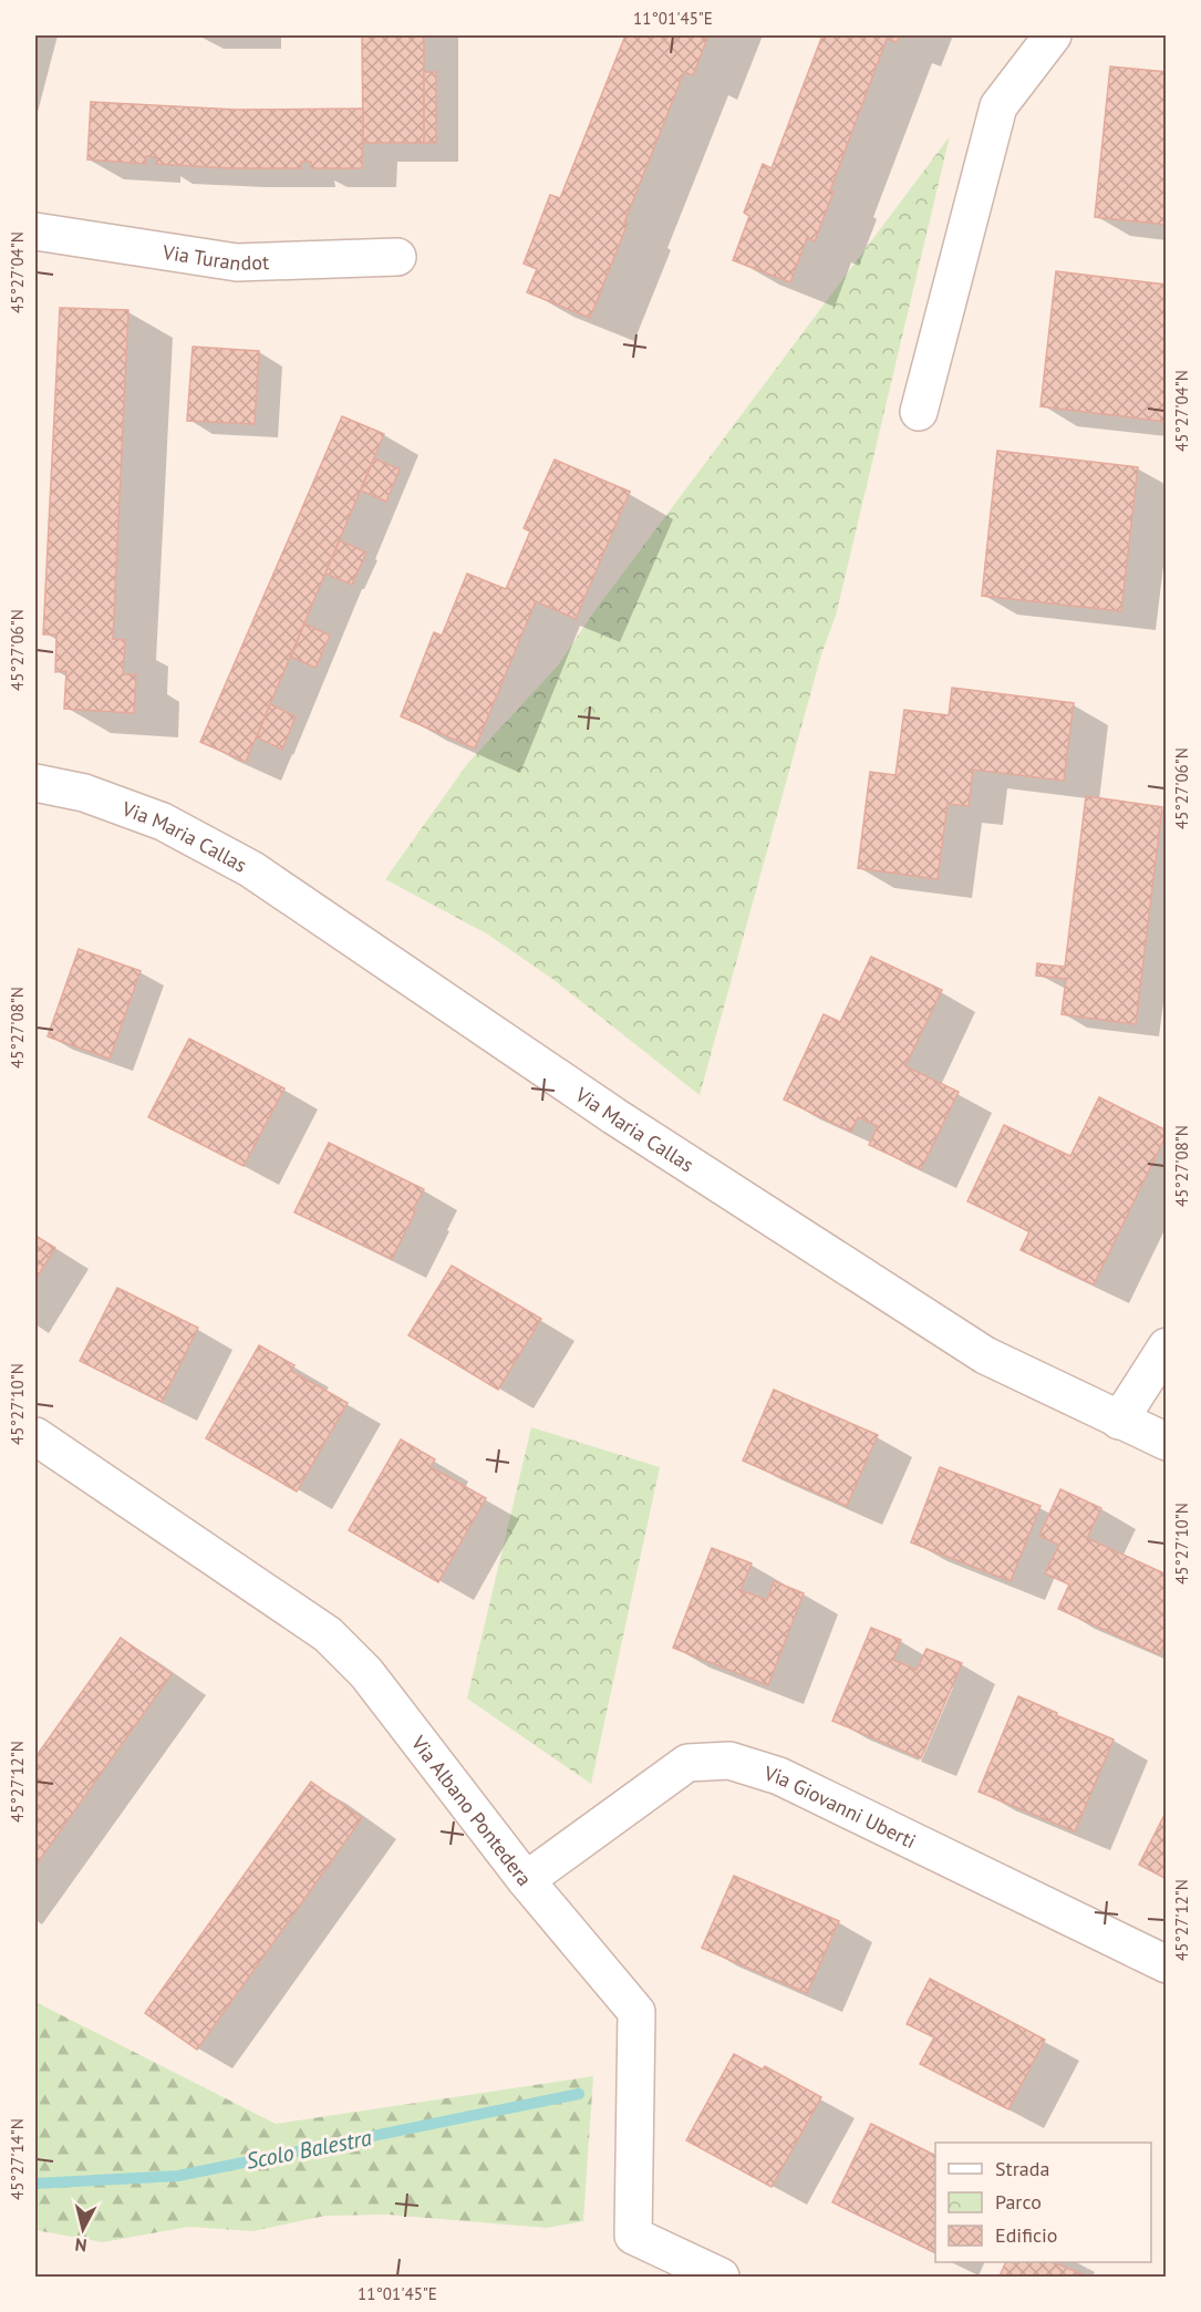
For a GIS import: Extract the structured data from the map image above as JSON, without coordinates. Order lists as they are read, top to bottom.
{
  "streets": {
    "street": [
      "Via Turandot",
      "Via Maria Callas",
      "Via Giovanni Uberti",
      "Via Albano Pontedera"
    ]
  },
  "crossings": [
    ["Via Giovanni Uberti", "Via Albano Pontedera"]
  ],
  "water": ["Scolo Balestra"],
  "legend": ["Strada", "Parco", "Edificio"],
  "north": "bottom",
  "coordinates": [
    "11°01'45\"E",
    "45°27'04\"N",
    "45°27'06\"N",
    "45°27'08\"N",
    "45°27'10\"N",
    "45°27'12\"N",
    "45°27'14\"N"
  ]
}
